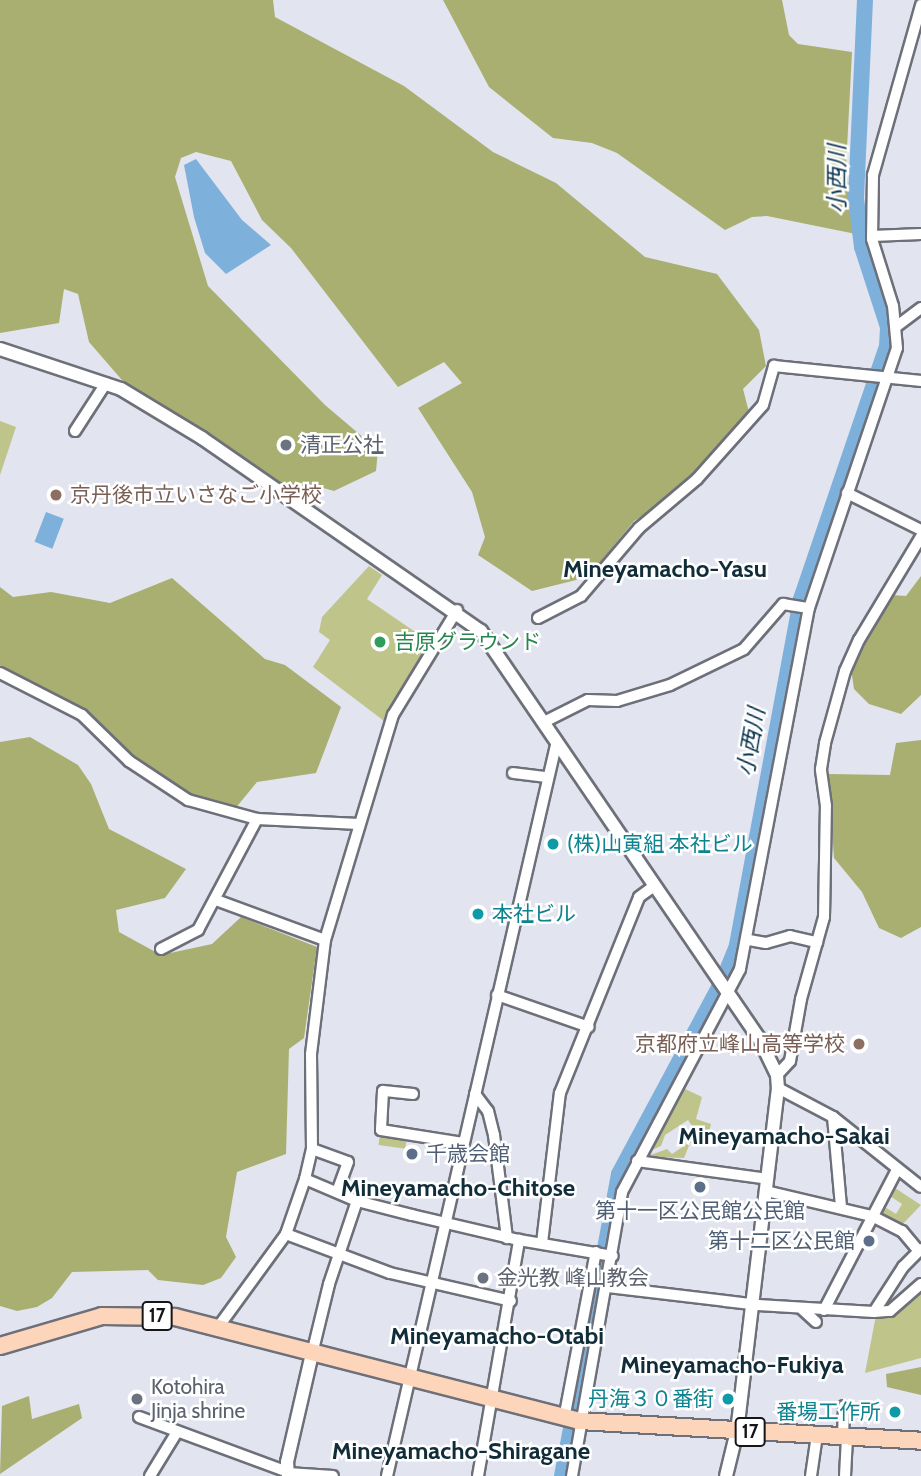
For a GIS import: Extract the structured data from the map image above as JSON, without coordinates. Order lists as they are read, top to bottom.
{
  "streets": {
    "main road": ["17"]
  },
  "districts": [
    "Mineyamacho-Yasu",
    "Mineyamacho-Sakai",
    "Mineyamacho-Chitose",
    "Mineyamacho-Otabi",
    "Mineyamacho-Fukiya",
    "Mineyamacho-Shiragane"
  ],
  "water": ["小西川"],
  "places": [
    "清正公社",
    "京丹後市立いさなご小学校",
    "吉原グラウンド",
    "(株)山寅組 本社ビル",
    "本社ビル",
    "京都府立峰山高等学校",
    "千歳会館",
    "第十一区公民館公民館",
    "第十二区公民館",
    "金光教 峰山教会",
    "Kotohira Jinja shrine",
    "丹海３０番街",
    "番場工作所"
  ]
}
